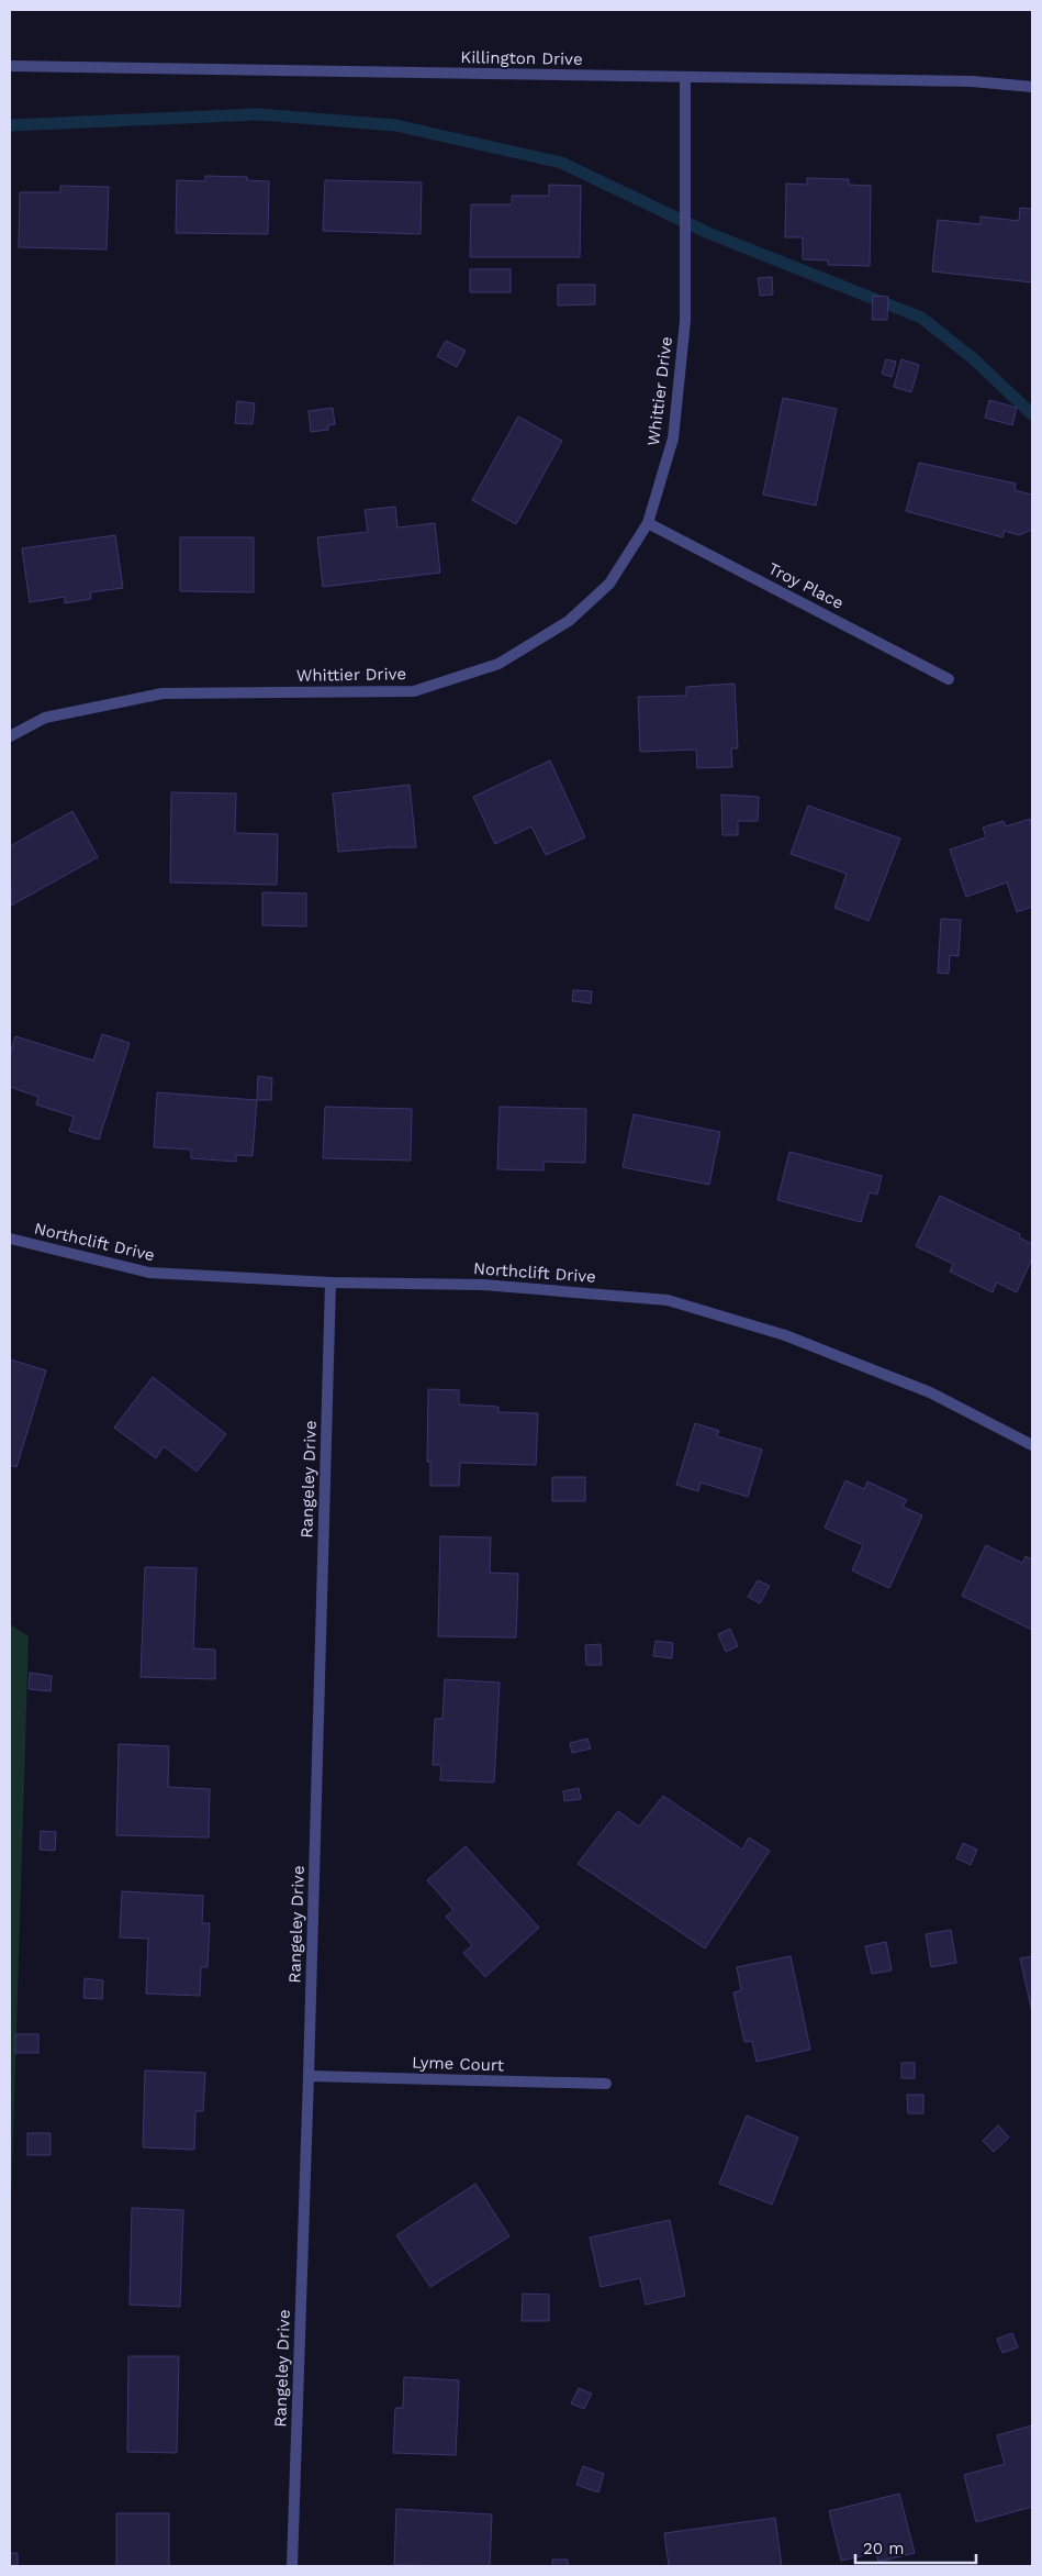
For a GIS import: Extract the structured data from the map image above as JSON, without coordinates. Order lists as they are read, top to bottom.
{
  "streets": {
    "street": [
      "Killington Drive",
      "Whittier Drive",
      "Troy Place",
      "Northclift Drive",
      "Rangeley Drive",
      "Lyme Court"
    ]
  },
  "crossings": [
    ["Killington Drive", "Whittier Drive"],
    ["Whittier Drive", "Troy Place"],
    ["Northclift Drive", "Rangeley Drive"],
    ["Rangeley Drive", "Lyme Court"]
  ],
  "scale_bar": "20 m"
}
